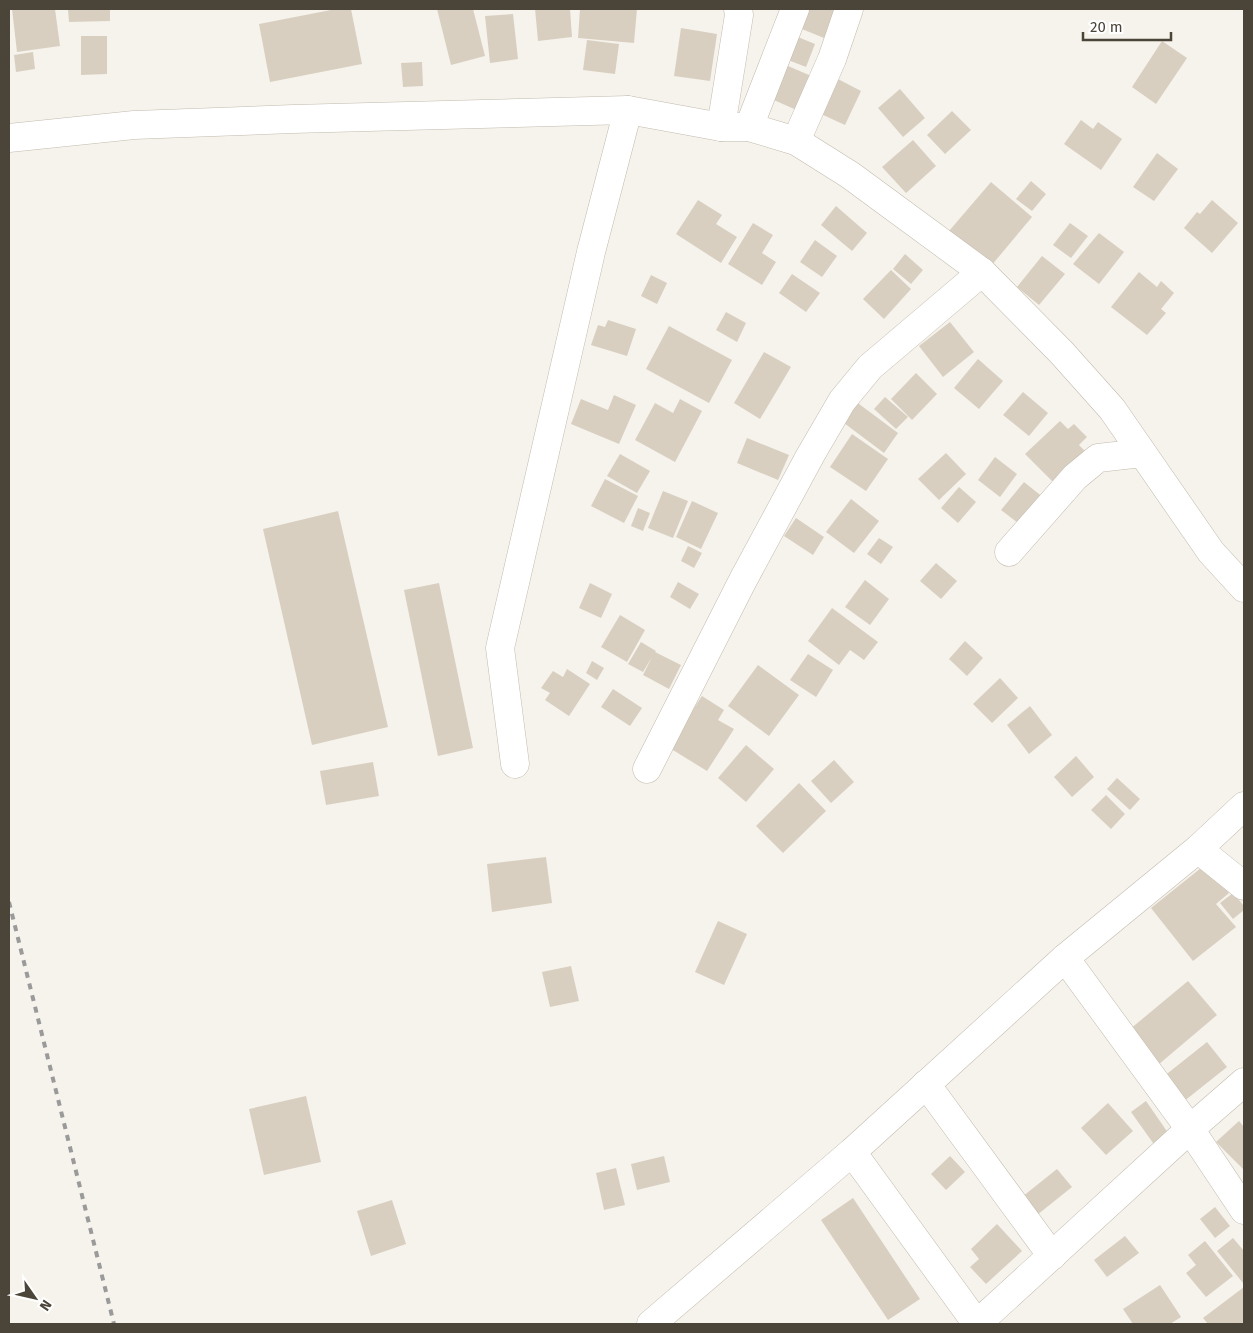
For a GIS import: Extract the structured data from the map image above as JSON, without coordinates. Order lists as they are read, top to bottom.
{
  "scale_bar": "20 m",
  "north": "bottom right"
}
